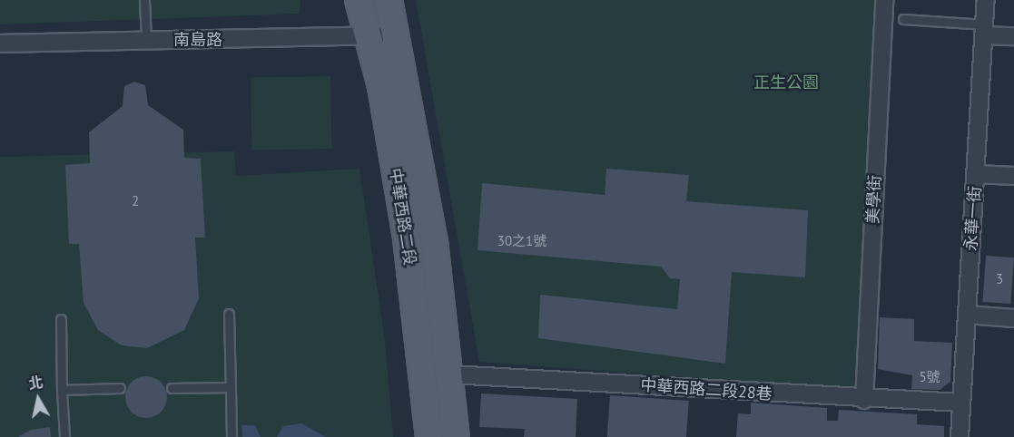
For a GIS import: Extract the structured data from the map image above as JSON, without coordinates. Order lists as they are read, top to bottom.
{
  "streets": {
    "main road": ["中華西路二段"],
    "street": [
      "南島路",
      "美學街",
      "永華一街",
      "中華西路二段28巷"
    ]
  },
  "crossings": [
    ["南島路", "中華西路二段"],
    ["美學街", "中華西路二段28巷"],
    ["中華西路二段", "中華西路二段28巷"],
    ["永華一街", "中華西路二段28巷"]
  ],
  "parks": ["正生公園"],
  "house_numbers": [
    "2",
    "30之1號",
    "3",
    "5號"
  ],
  "north": "top"
}
